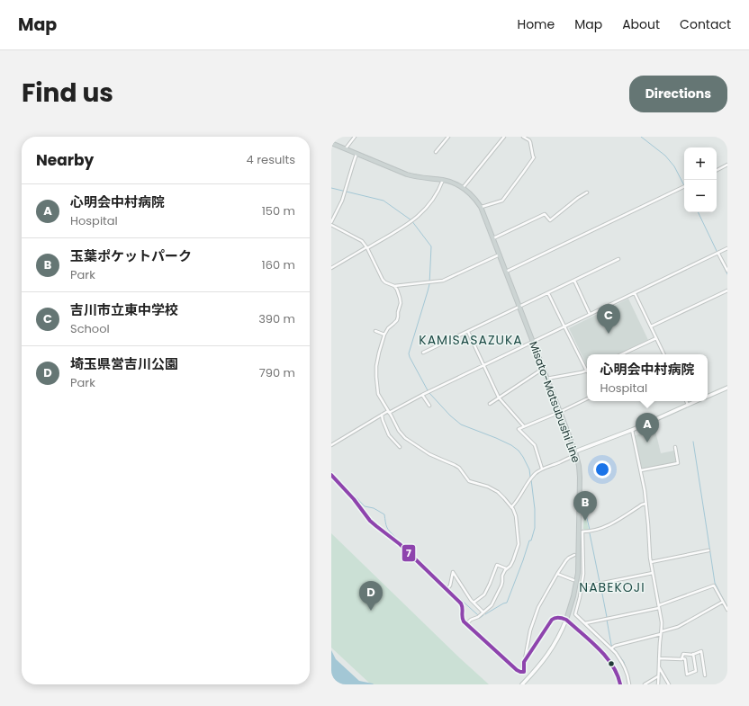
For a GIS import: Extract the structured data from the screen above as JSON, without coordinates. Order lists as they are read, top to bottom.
{
  "streets": {
    "main road": ["Misato-Matsubushi Line"]
  },
  "districts": ["KAMISASAZUKA", "NABEKOJI"],
  "lines": ["transit line 7"],
  "page": {
    "header": "Map",
    "nav": [
      "Home",
      "Map",
      "About",
      "Contact"
    ],
    "title": "Find us",
    "buttons": "Directions",
    "heading": ["Nearby", "4 results"],
    "map_buttons": ["+", "−"],
    "list": [
      {
        "mark": "A",
        "name": "心明会中村病院",
        "note": "Hospital",
        "value": "150 m"
      },
      {
        "mark": "B",
        "name": "玉葉ポケットパーク",
        "note": "Park",
        "value": "160 m"
      },
      {
        "mark": "C",
        "name": "吉川市立東中学校",
        "note": "School",
        "value": "390 m"
      },
      {
        "mark": "D",
        "name": "埼玉県営吉川公園",
        "note": "Park",
        "value": "790 m"
      }
    ],
    "pins": [
      "C",
      "A",
      "B",
      "D"
    ],
    "popup": ["心明会中村病院", "Hospital"]
  }
}
